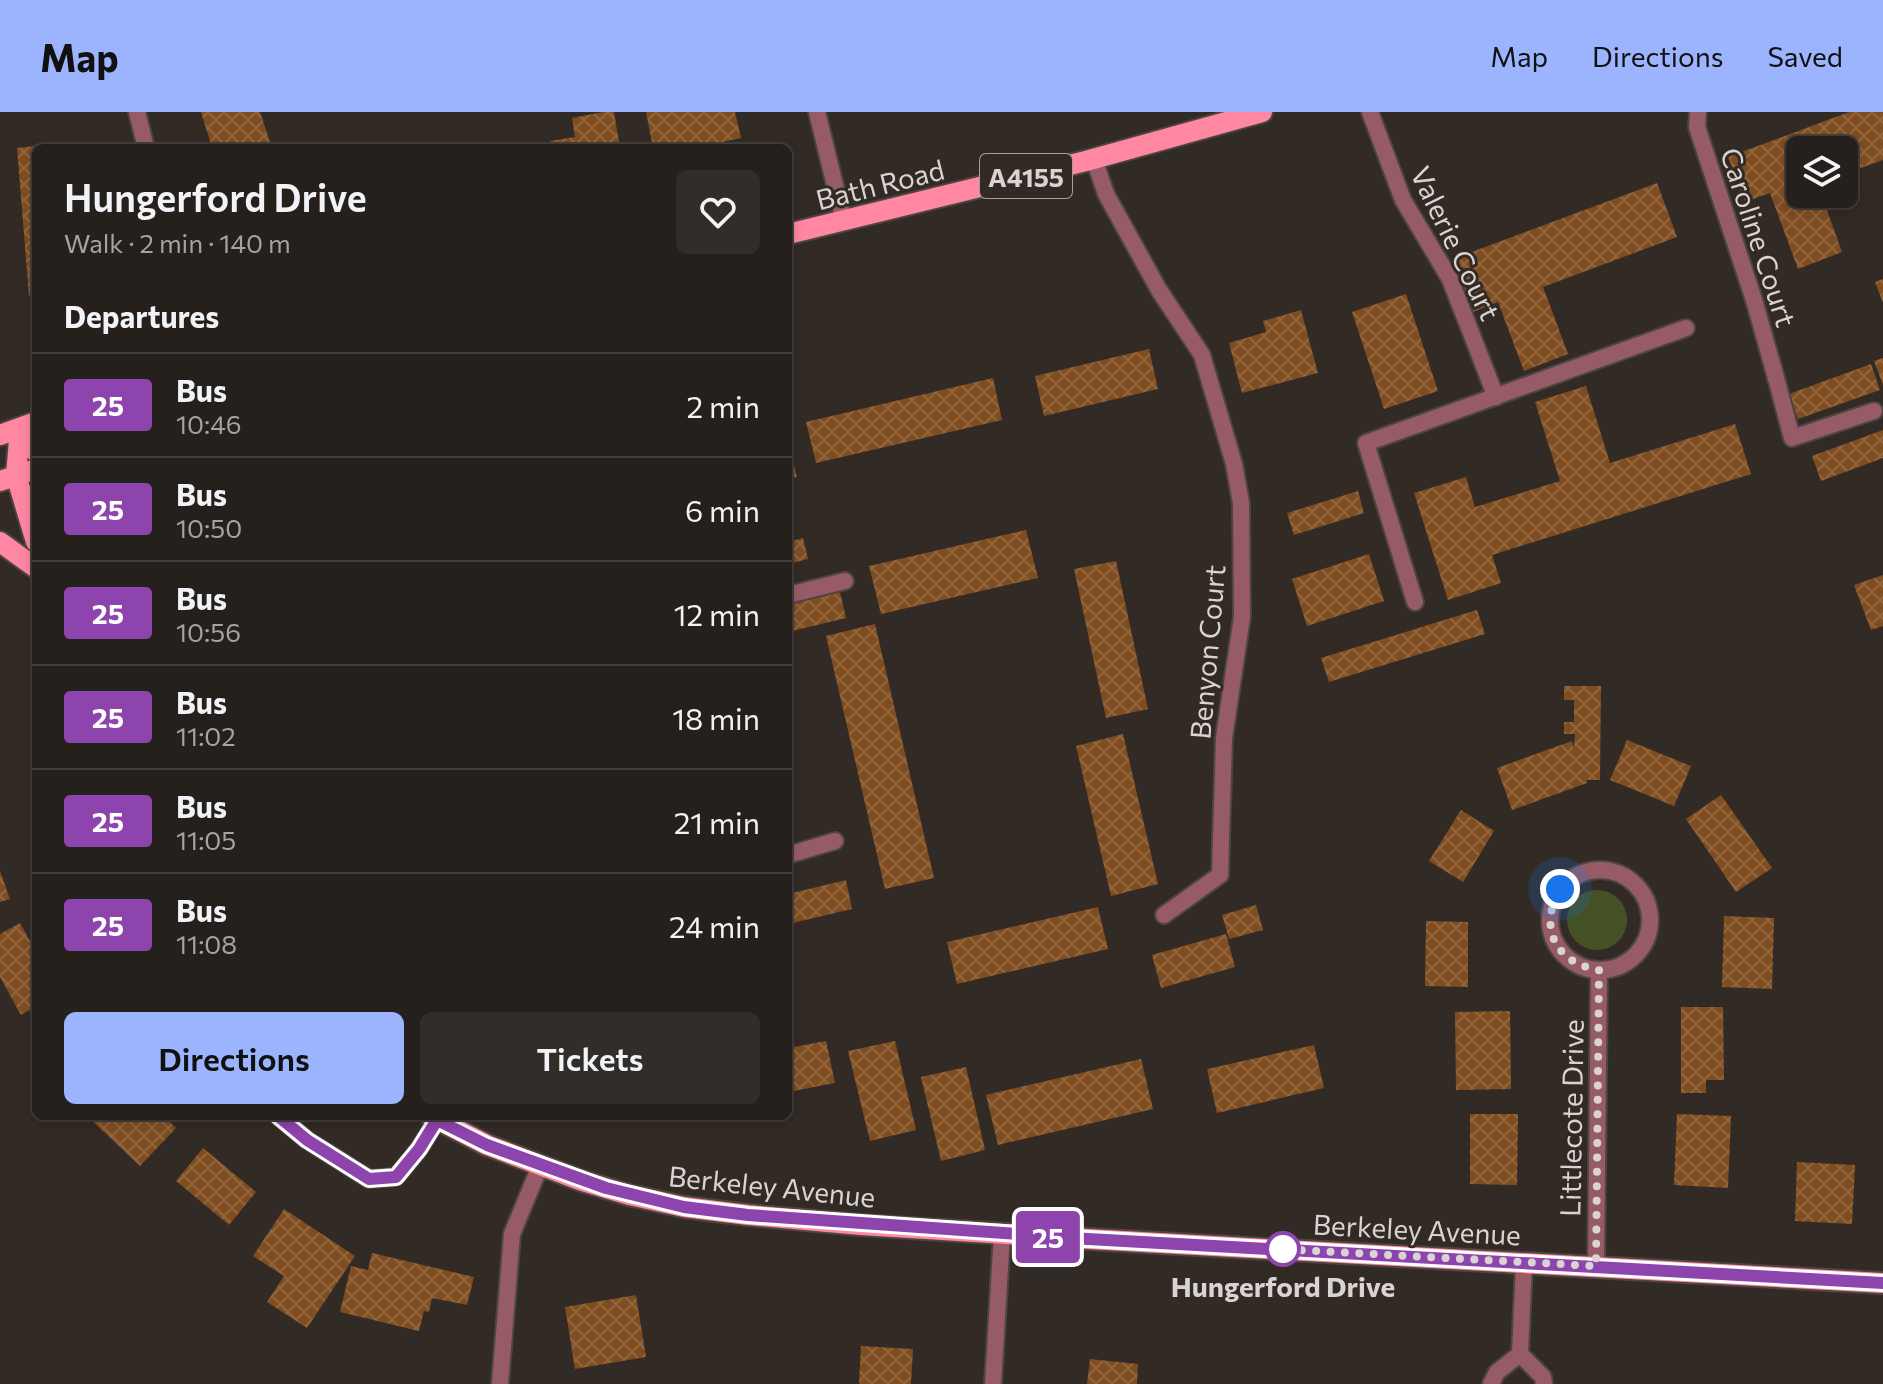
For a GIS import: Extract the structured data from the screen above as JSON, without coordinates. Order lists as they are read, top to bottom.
{
  "streets": {
    "main road": ["A4155", "Bath Road", "Berkeley Avenue"],
    "street": [
      "Caroline Court",
      "Valerie Court",
      "Benyon Court",
      "Littlecote Drive"
    ]
  },
  "crossings": [
    ["Bath Road", "Benyon Court"],
    ["Littlecote Drive", "Berkeley Avenue"]
  ],
  "places": ["Hungerford Drive"],
  "lines": ["bus line 25"],
  "page": {
    "header": "Map",
    "nav": ["Map", "Directions", "Saved"],
    "on_map": "25",
    "heading": [
      ["Hungerford Drive", "Walk · 2 min · 140 m"],
      "Departures"
    ],
    "list": [
      {
        "mark": "25",
        "name": "Bus",
        "note": "10:46",
        "value": "2 min"
      },
      {
        "mark": "25",
        "name": "Bus",
        "note": "10:50",
        "value": "6 min"
      },
      {
        "mark": "25",
        "name": "Bus",
        "note": "10:56",
        "value": "12 min"
      },
      {
        "mark": "25",
        "name": "Bus",
        "note": "11:02",
        "value": "18 min"
      },
      {
        "mark": "25",
        "name": "Bus",
        "note": "11:05",
        "value": "21 min"
      },
      {
        "mark": "25",
        "name": "Bus",
        "note": "11:08",
        "value": "24 min"
      }
    ],
    "buttons": ["Directions", "Tickets"]
  }
}
